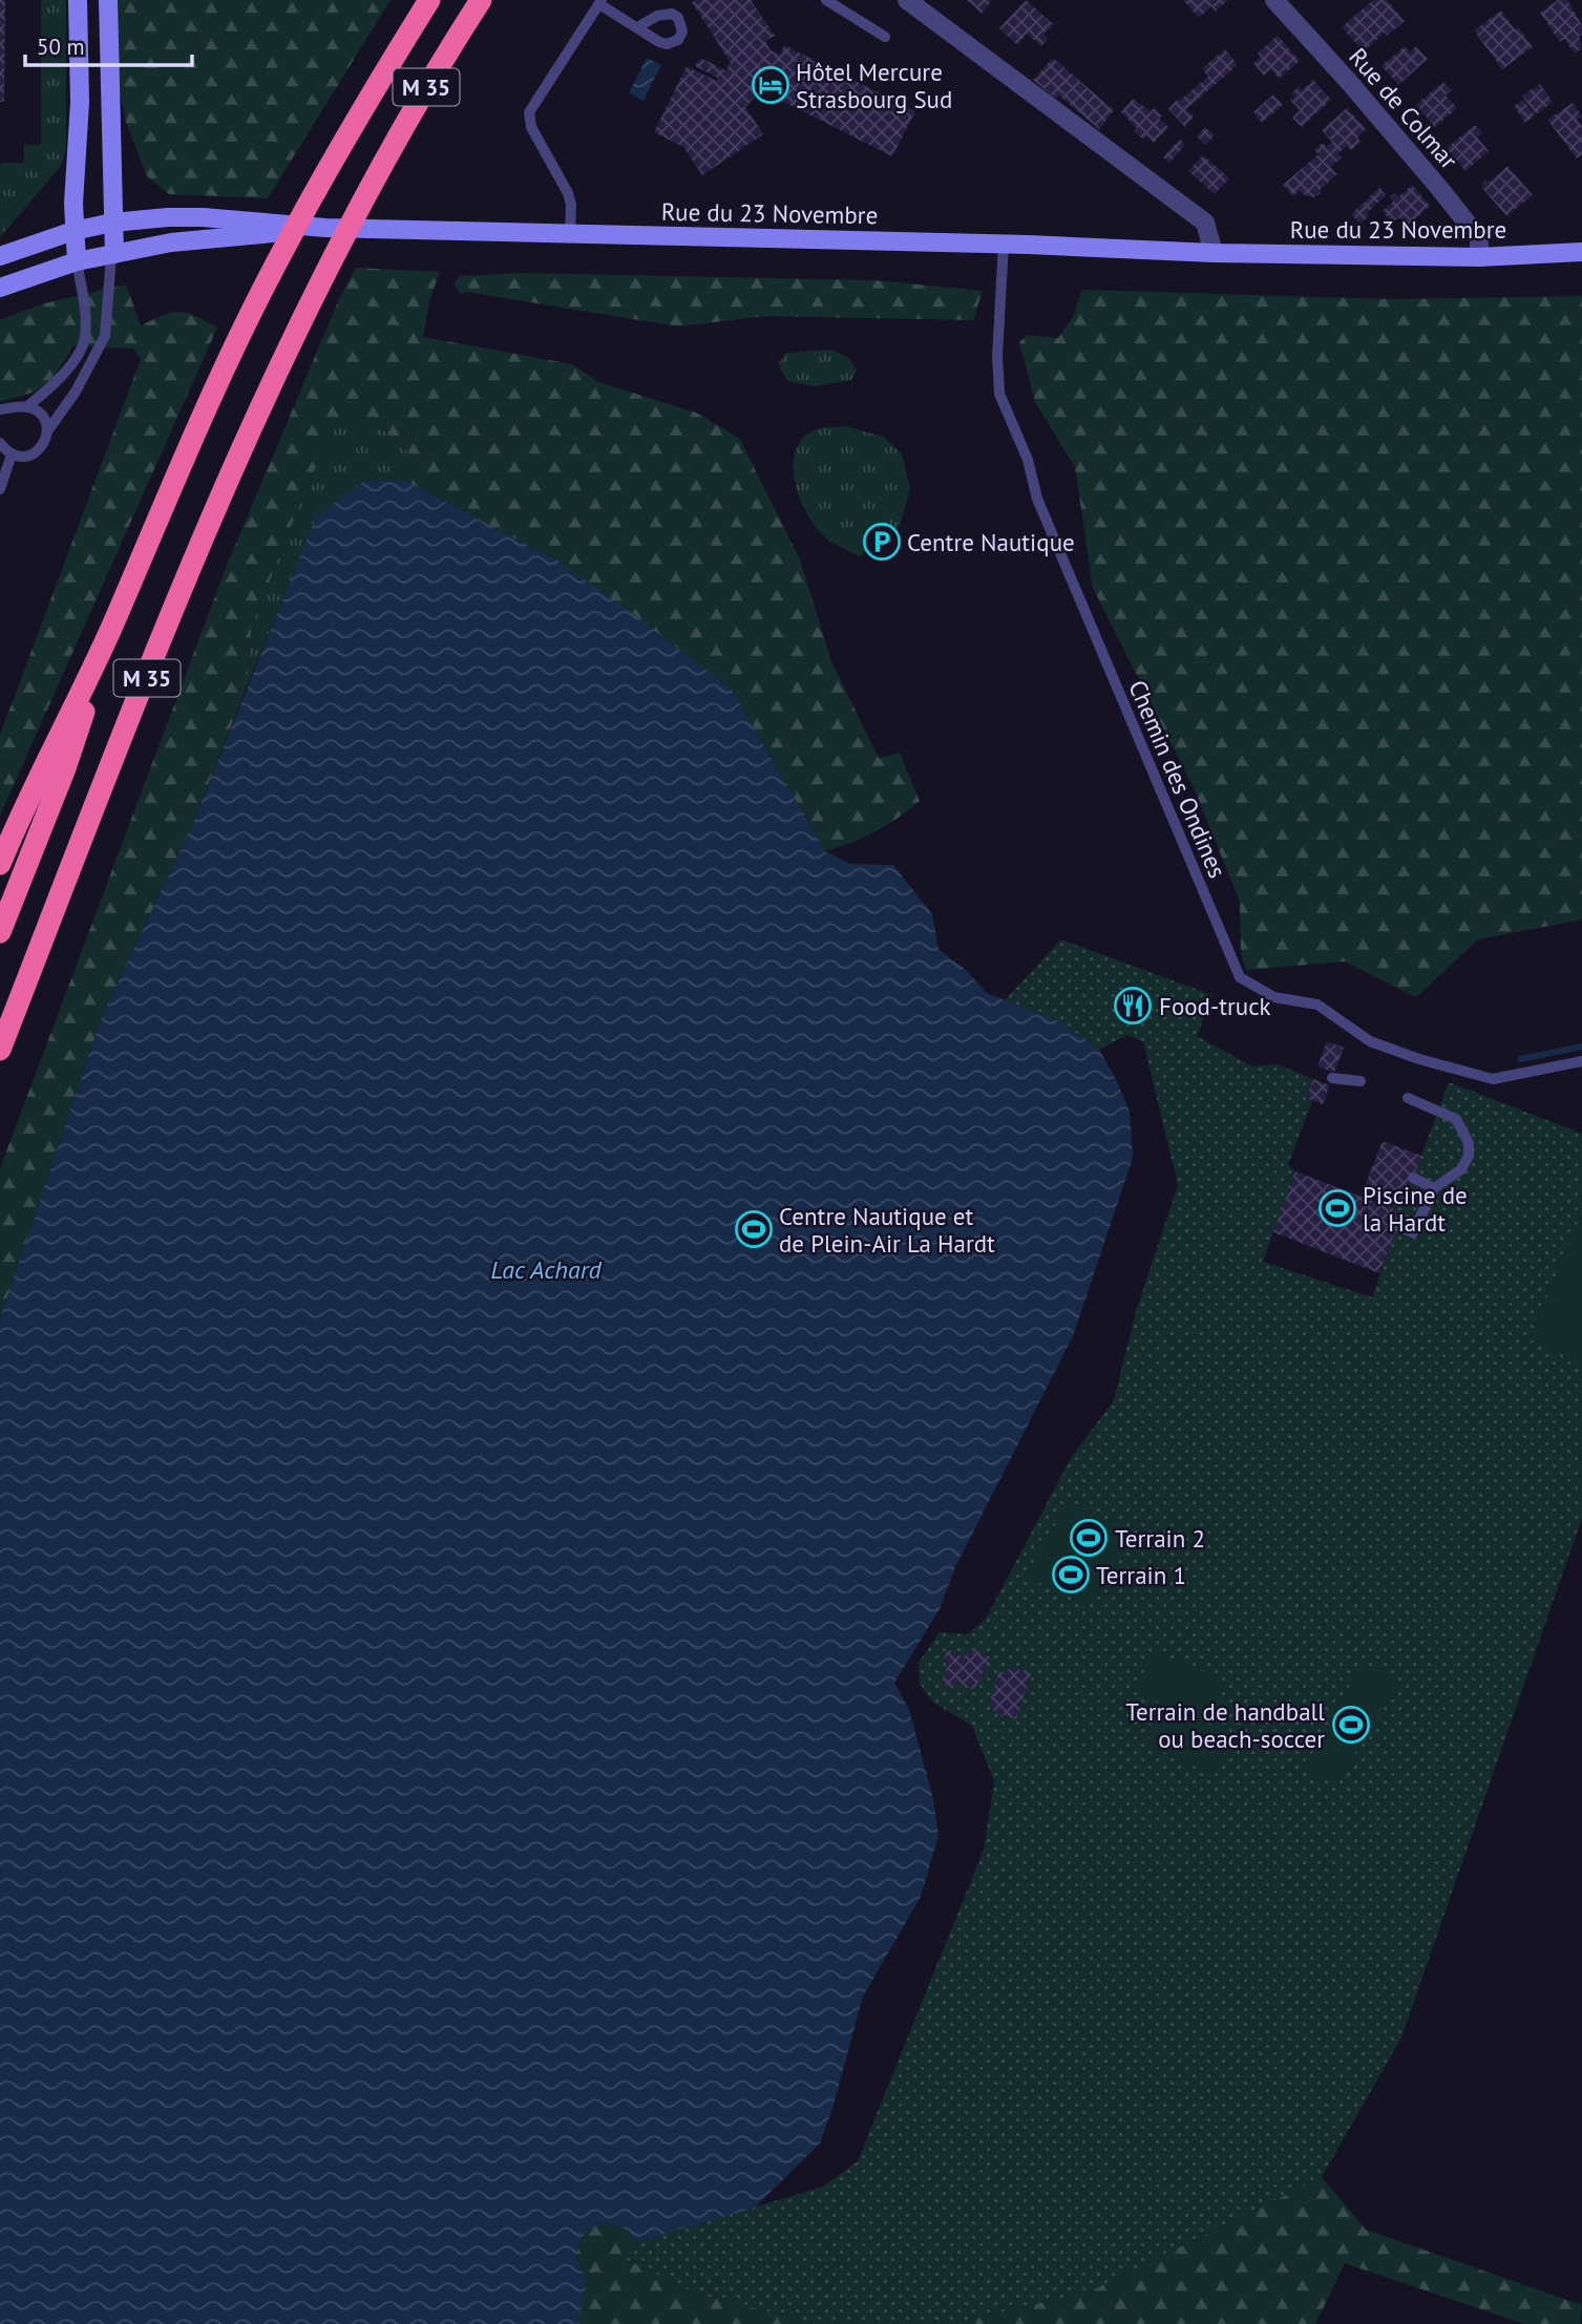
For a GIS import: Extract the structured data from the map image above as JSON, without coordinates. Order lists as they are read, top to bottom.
{
  "streets": {
    "highway": ["M 35"],
    "main road": ["Rue du 23 Novembre"],
    "street": ["Rue de Colmar"],
    "lane": ["Chemin des Ondines"]
  },
  "crossings": [
    ["Rue de Colmar", "Rue du 23 Novembre"],
    ["Rue du 23 Novembre", "Chemin des Ondines"]
  ],
  "water": ["Lac Achard"],
  "places": {
    "hotel": ["Hôtel Mercure Strasbourg Sud"],
    "parking": ["Centre Nautique"],
    "restaurant": ["Food-truck"],
    "sports": [
      "Piscine de la Hardt",
      "Centre Nautique et de Plein-Air La Hardt",
      "Terrain 2",
      "Terrain 1",
      "Terrain de handball ou beach-soccer"
    ]
  },
  "scale_bar": "50 m"
}
